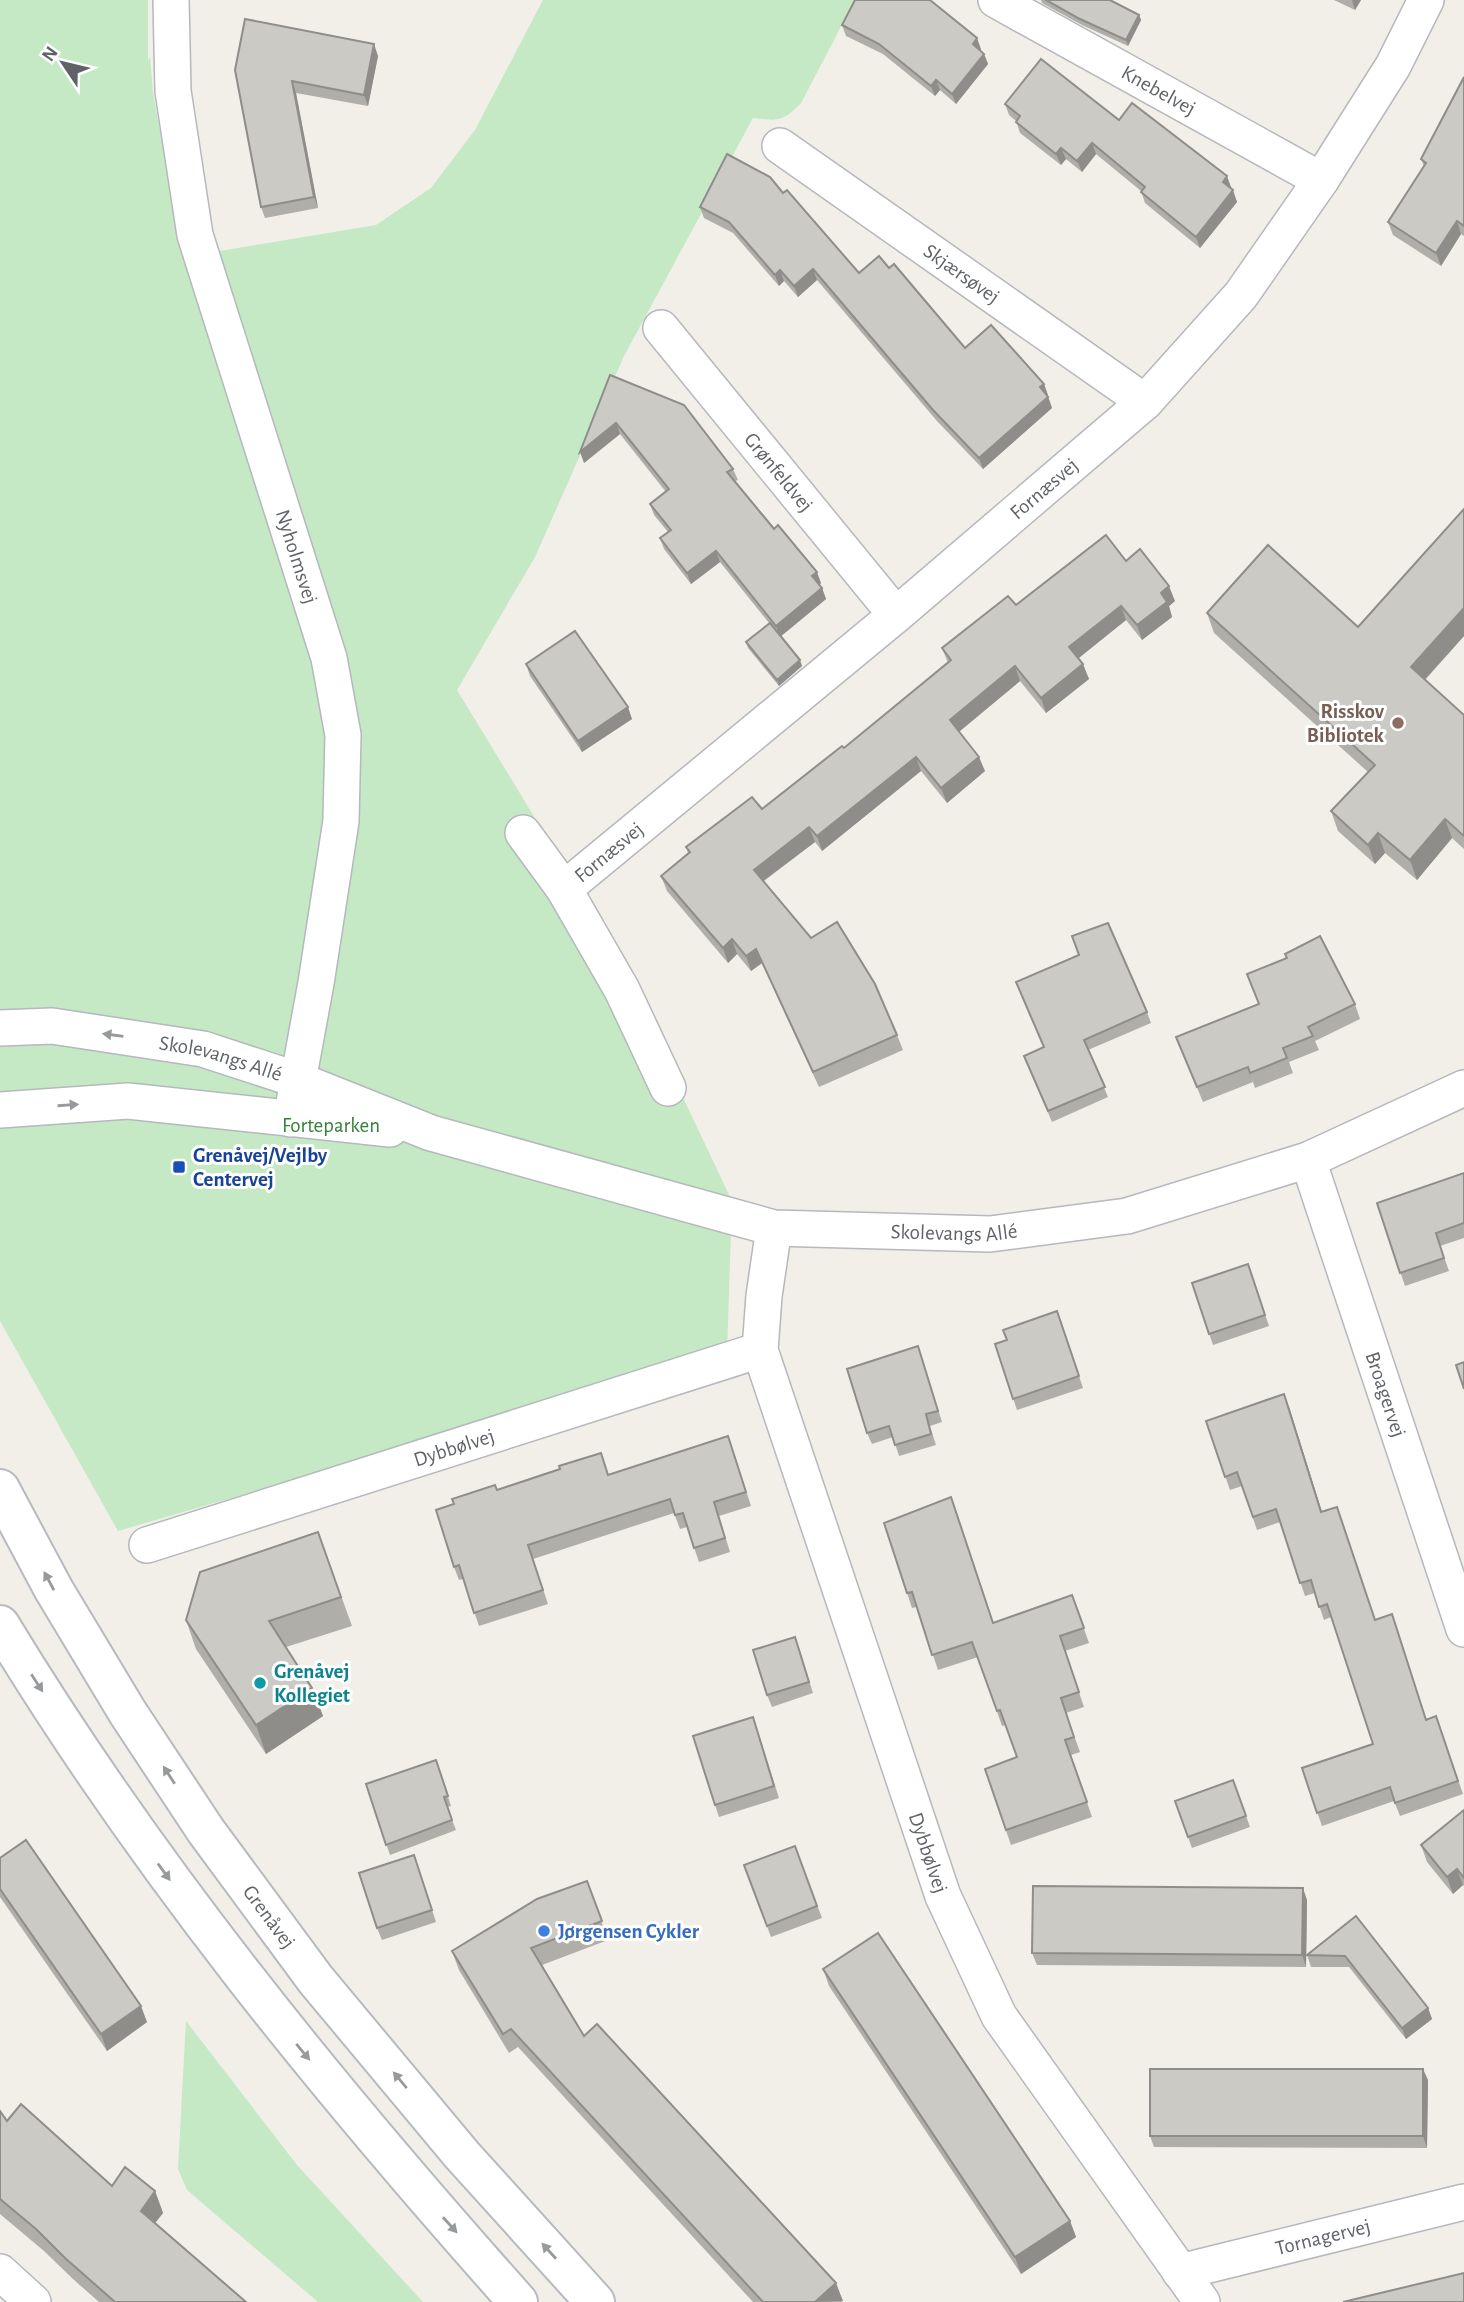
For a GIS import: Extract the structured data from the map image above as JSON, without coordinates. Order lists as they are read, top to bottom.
{
  "streets": {
    "main road": ["Grenåvej"],
    "street": [
      "Knebelvej",
      "Skjærsøvej",
      "Grønfeldvej",
      "Fornæsvej",
      "Nyholmsvej",
      "Skolevangs Allé",
      "Broagervej",
      "Dybbølvej",
      "Tornagervej"
    ]
  },
  "crossings": [
    ["Knebelvej", "Fornæsvej"],
    ["Skjærsøvej", "Fornæsvej"],
    ["Grønfeldvej", "Fornæsvej"],
    ["Nyholmsvej", "Skolevangs Allé"],
    ["Skolevangs Allé", "Broagervej"],
    ["Skolevangs Allé", "Dybbølvej"],
    ["Dybbølvej", "Tornagervej"]
  ],
  "parks": ["Forteparken"],
  "places": {
    "other": ["Risskov Bibliotek", "Grenåvej Kollegiet", "Jørgensen Cykler"],
    "transit": ["Grenåvej/Vejlby Centervej"]
  },
  "north": "top left"
}
